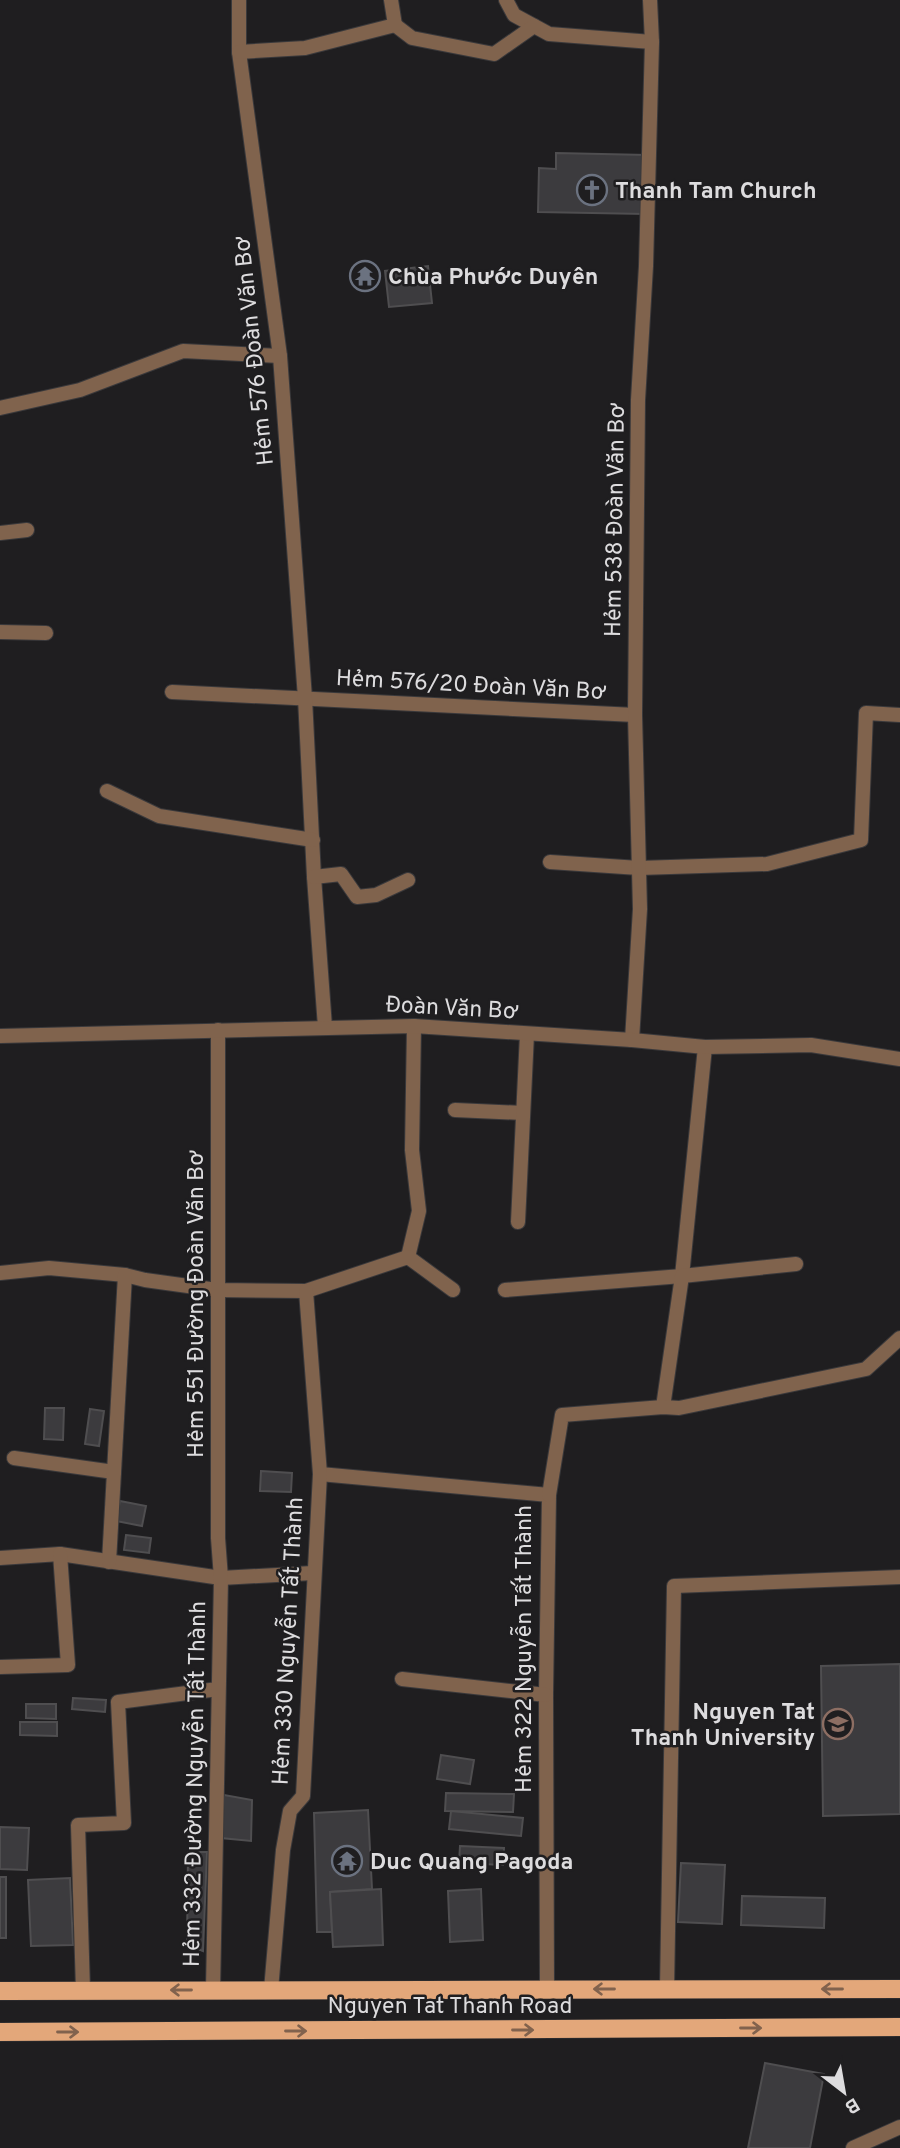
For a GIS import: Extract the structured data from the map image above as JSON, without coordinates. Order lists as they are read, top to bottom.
{
  "streets": {
    "main road": ["Nguyen Tat Thanh Road"],
    "street": [
      "Hẻm 576 Đoàn Văn Bơ",
      "Hẻm 538 Đoàn Văn Bơ",
      "Hẻm 576/20 Đoàn Văn Bơ",
      "Đoàn Văn Bơ",
      "Hẻm 551 Đường Đoàn Văn Bơ",
      "Hẻm 330 Nguyễn Tất Thành",
      "Hẻm 322 Nguyễn Tất Thành",
      "Hẻm 332 Đường Nguyễn Tất Thành"
    ]
  },
  "crossings": [
    ["Hẻm 576 Đoàn Văn Bơ", "Hẻm 576/20 Đoàn Văn Bơ"],
    ["Hẻm 576 Đoàn Văn Bơ", "Đoàn Văn Bơ"],
    ["Hẻm 538 Đoàn Văn Bơ", "Hẻm 576/20 Đoàn Văn Bơ"],
    ["Hẻm 538 Đoàn Văn Bơ", "Đoàn Văn Bơ"],
    ["Đoàn Văn Bơ", "Hẻm 551 Đường Đoàn Văn Bơ"],
    ["Hẻm 551 Đường Đoàn Văn Bơ", "Hẻm 332 Đường Nguyễn Tất Thành"],
    ["Hẻm 330 Nguyễn Tất Thành", "Hẻm 322 Nguyễn Tất Thành"],
    ["Hẻm 330 Nguyễn Tất Thành", "Nguyen Tat Thanh Road"],
    ["Hẻm 322 Nguyễn Tất Thành", "Nguyen Tat Thanh Road"],
    ["Hẻm 332 Đường Nguyễn Tất Thành", "Nguyen Tat Thanh Road"]
  ],
  "places": {
    "church": ["Thanh Tam Church"],
    "temple": ["Chùa Phước Duyên", "Duc Quang Pagoda"],
    "school or university": ["Nguyen Tat Thanh University"]
  },
  "north": "bottom right"
}
